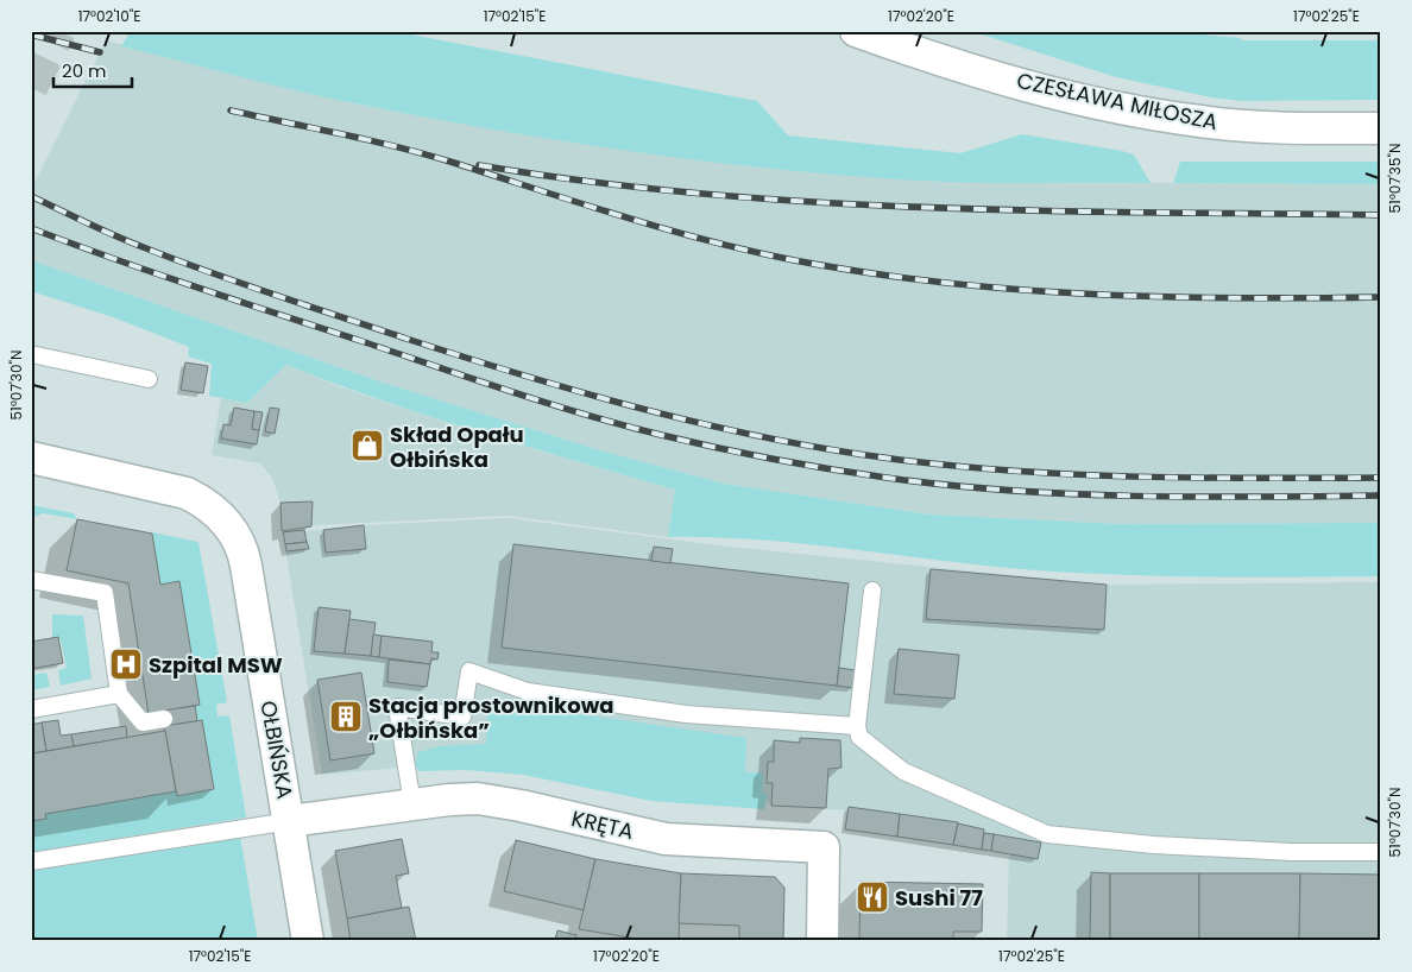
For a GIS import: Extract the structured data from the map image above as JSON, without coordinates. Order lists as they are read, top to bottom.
{
  "streets": {
    "street": ["CZESŁAWA MIŁOSZA", "OŁBIŃSKA", "KRĘTA"]
  },
  "crossings": [
    ["OŁBIŃSKA", "KRĘTA"]
  ],
  "places": {
    "shop": ["Skład Opału Ołbińska"],
    "hospital": ["Szpital MSW"],
    "building": ["Stacja prostownikowa „Ołbińska”"],
    "restaurant": ["Sushi 77"]
  },
  "scale_bar": "20 m",
  "coordinates": [
    "17°02'10\"E",
    "17°02'15\"E",
    "17°02'20\"E",
    "17°02'25\"E",
    "51°07'35\"N",
    "51°07'30\"N"
  ]
}
